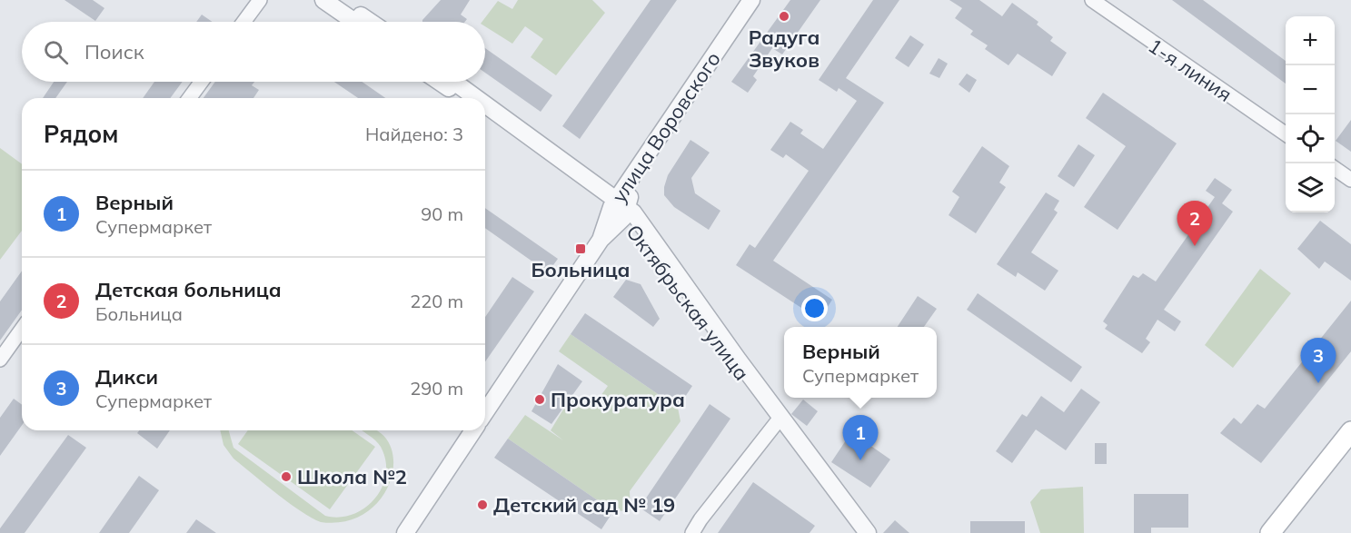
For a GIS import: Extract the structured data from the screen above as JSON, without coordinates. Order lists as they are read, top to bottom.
{
  "streets": {
    "street": ["1-я линия", "улица Воровского", "Октябрьская улица"]
  },
  "crossings": [
    ["улица Воровского", "Октябрьская улица"]
  ],
  "places": {
    "other": [
      "Радуга Звуков",
      "Прокуратура",
      "Школа №2",
      "Детский сад № 19"
    ],
    "transit": ["Больница"]
  },
  "page": {
    "map_buttons": ["+", "−"],
    "search": "Поиск",
    "heading": ["Рядом", "Найдено: 3"],
    "list": [
      {
        "mark": "1",
        "name": "Верный",
        "note": "Супермаркет",
        "value": "90 m"
      },
      {
        "mark": "2",
        "name": "Детская больница",
        "note": "Больница",
        "value": "220 m"
      },
      {
        "mark": "3",
        "name": "Дикси",
        "note": "Супермаркет",
        "value": "290 m"
      }
    ],
    "pins": ["2", "3", "1"],
    "popup": ["Верный", "Супермаркет"]
  }
}
